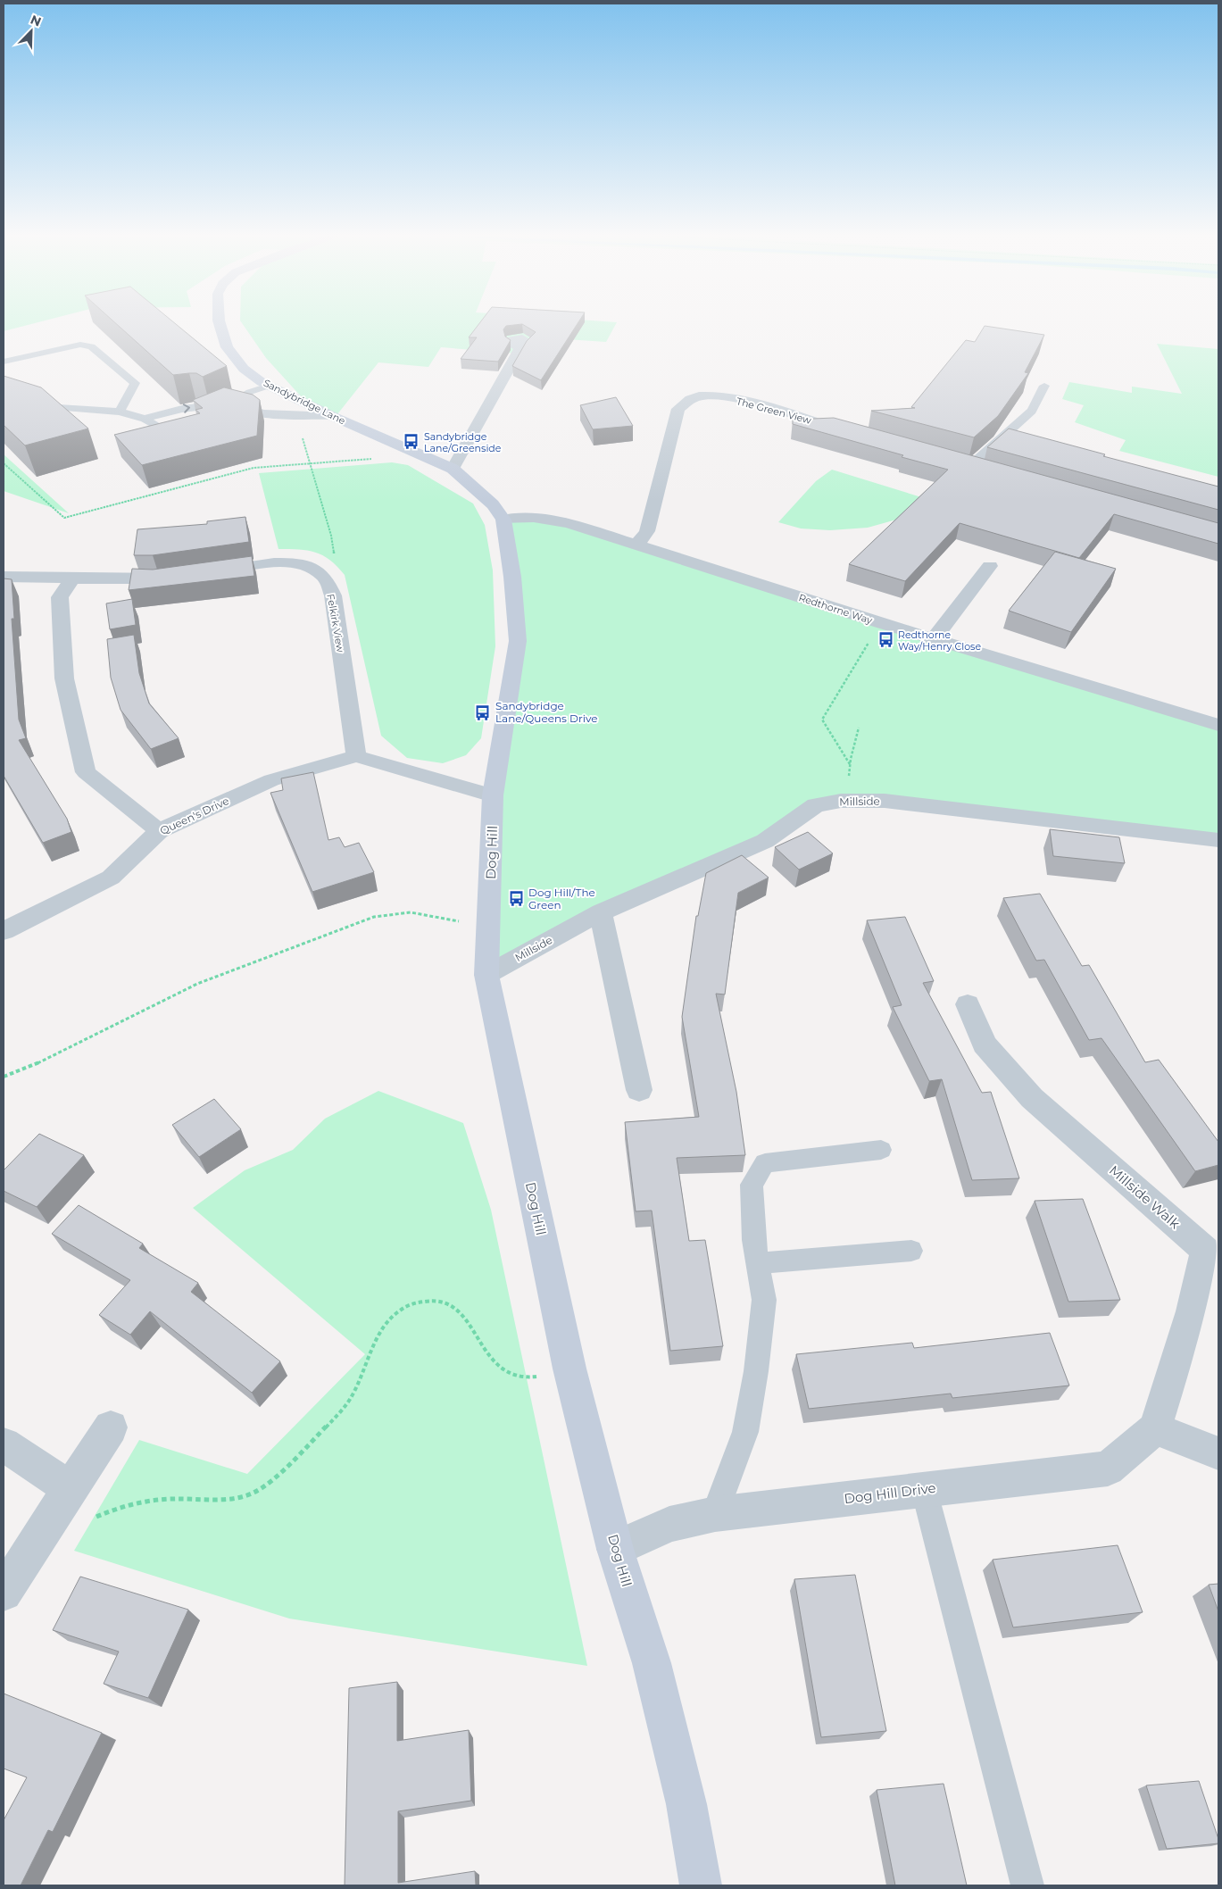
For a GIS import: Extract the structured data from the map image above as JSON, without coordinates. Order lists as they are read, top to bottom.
{
  "streets": {
    "street": [
      "Sandybridge Lane",
      "The Green View",
      "Redthorne Way",
      "Felkirk View",
      "Millside",
      "Queen's Drive",
      "Dog Hill",
      "Millside Walk",
      "Dog Hill Drive"
    ]
  },
  "crossings": [
    ["Sandybridge Lane", "Redthorne Way"],
    ["Sandybridge Lane", "Dog Hill"],
    ["The Green View", "Redthorne Way"],
    ["Redthorne Way", "Dog Hill"],
    ["Felkirk View", "Queen's Drive"],
    ["Millside", "Dog Hill"],
    ["Dog Hill", "Dog Hill Drive"],
    ["Millside Walk", "Dog Hill Drive"]
  ],
  "places": {
    "bus stop": [
      "Sandybridge Lane/Greenside",
      "Redthorne Way/Henry Close",
      "Sandybridge Lane/Queens Drive",
      "Dog Hill/The Green"
    ]
  },
  "north": "top right"
}
